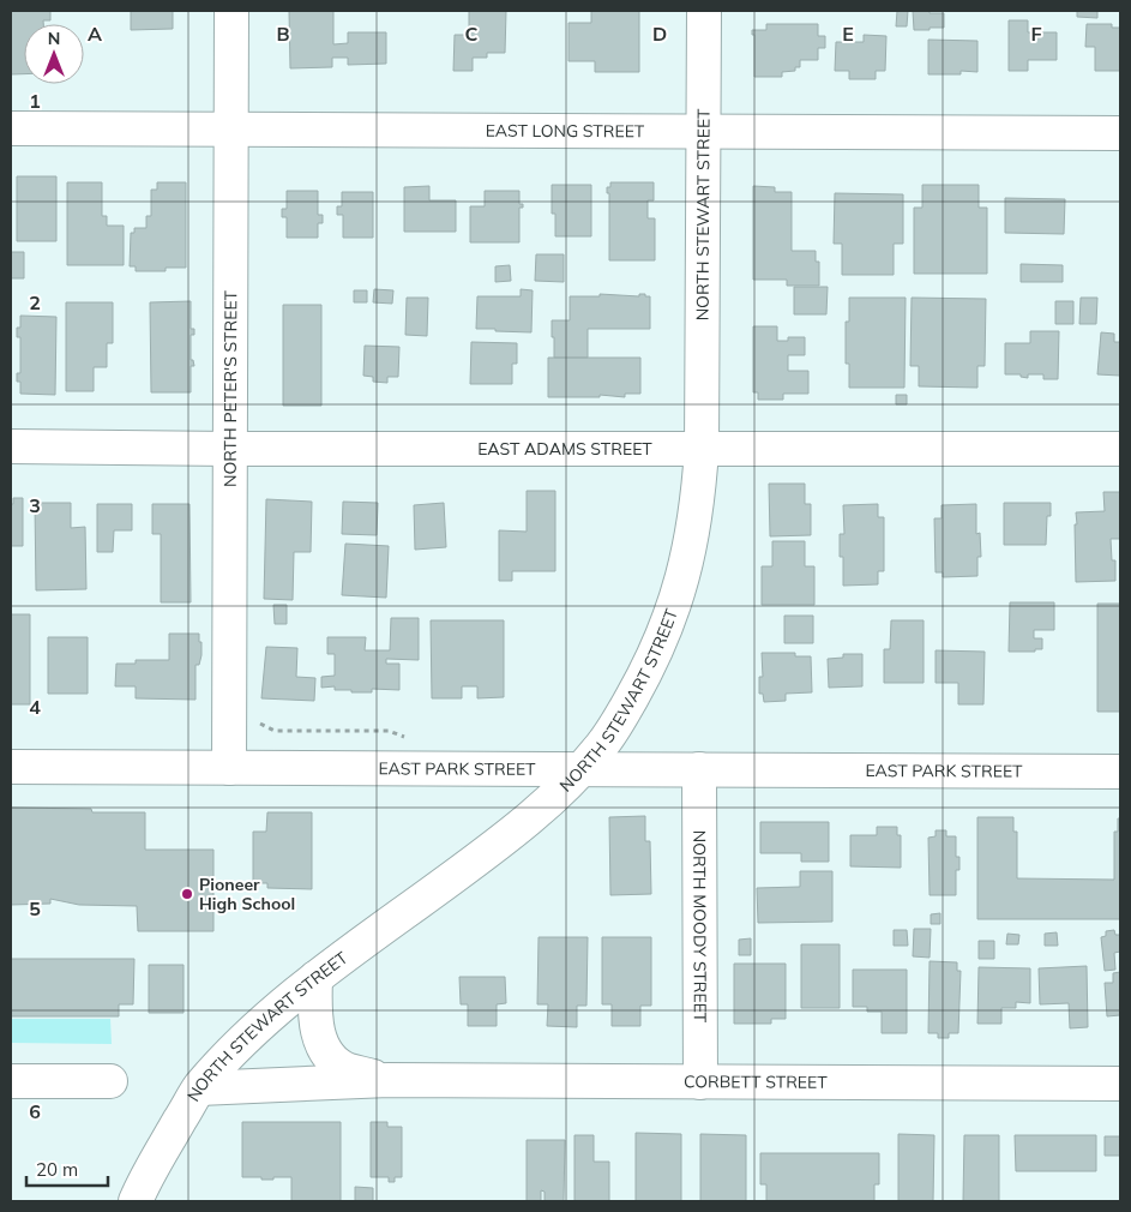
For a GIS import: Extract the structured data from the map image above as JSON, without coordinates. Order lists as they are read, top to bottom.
{
  "streets": {
    "street": [
      "EAST LONG STREET",
      "NORTH STEWART STREET",
      "NORTH PETER'S STREET",
      "EAST ADAMS STREET",
      "EAST PARK STREET",
      "NORTH MOODY STREET",
      "CORBETT STREET"
    ]
  },
  "crossings": [
    ["EAST LONG STREET", "NORTH STEWART STREET"],
    ["EAST LONG STREET", "NORTH PETER'S STREET"],
    ["NORTH STEWART STREET", "EAST ADAMS STREET"],
    ["NORTH STEWART STREET", "EAST PARK STREET"],
    ["NORTH STEWART STREET", "CORBETT STREET"],
    ["NORTH PETER'S STREET", "EAST ADAMS STREET"],
    ["NORTH PETER'S STREET", "EAST PARK STREET"],
    ["EAST PARK STREET", "NORTH MOODY STREET"],
    ["NORTH MOODY STREET", "CORBETT STREET"]
  ],
  "places": ["Pioneer High School"],
  "scale_bar": "20 m",
  "north": "top",
  "grid": {
    "columns": [
      "A",
      "B",
      "C",
      "D",
      "E",
      "F"
    ],
    "rows": [
      "1",
      "2",
      "3",
      "4",
      "5",
      "6"
    ]
  }
}
